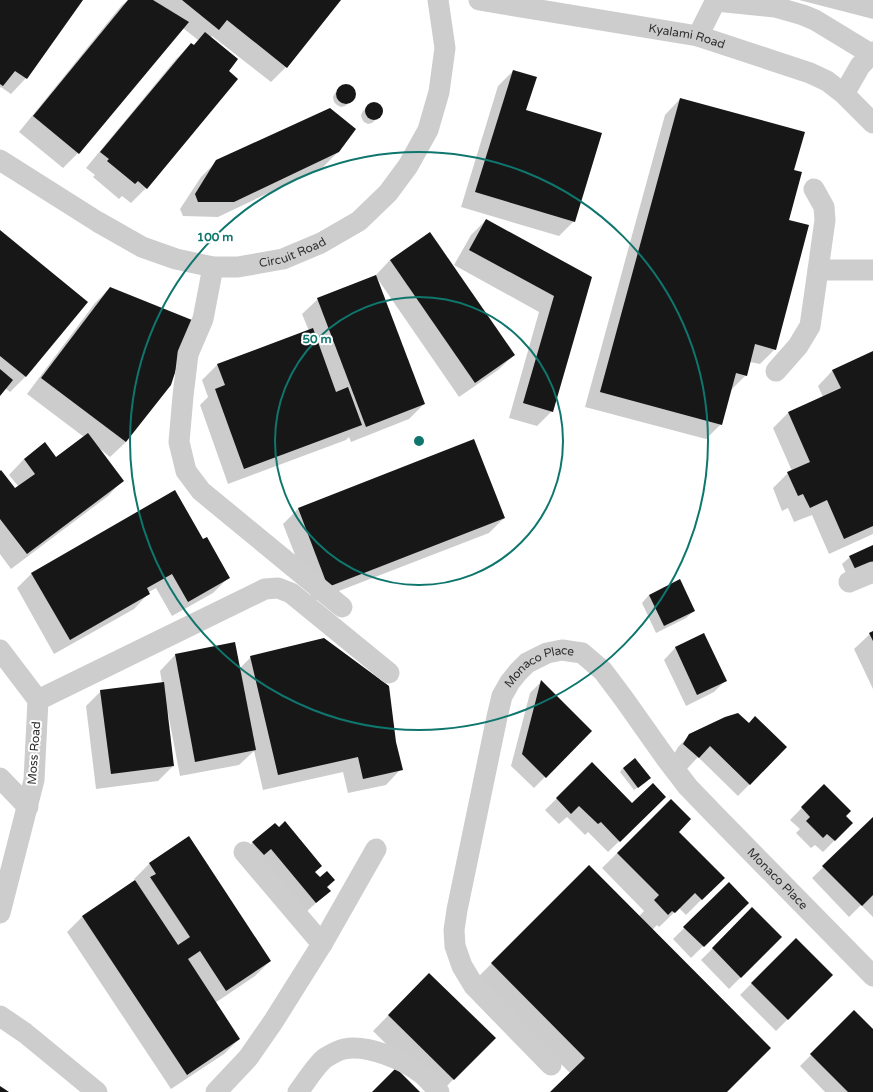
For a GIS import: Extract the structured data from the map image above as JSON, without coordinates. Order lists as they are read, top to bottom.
{
  "streets": {
    "lane": [
      "Kyalami Road",
      "Circuit Road",
      "Monaco Place",
      "Moss Road"
    ]
  },
  "rings": ["100 m", "50 m"]
}
